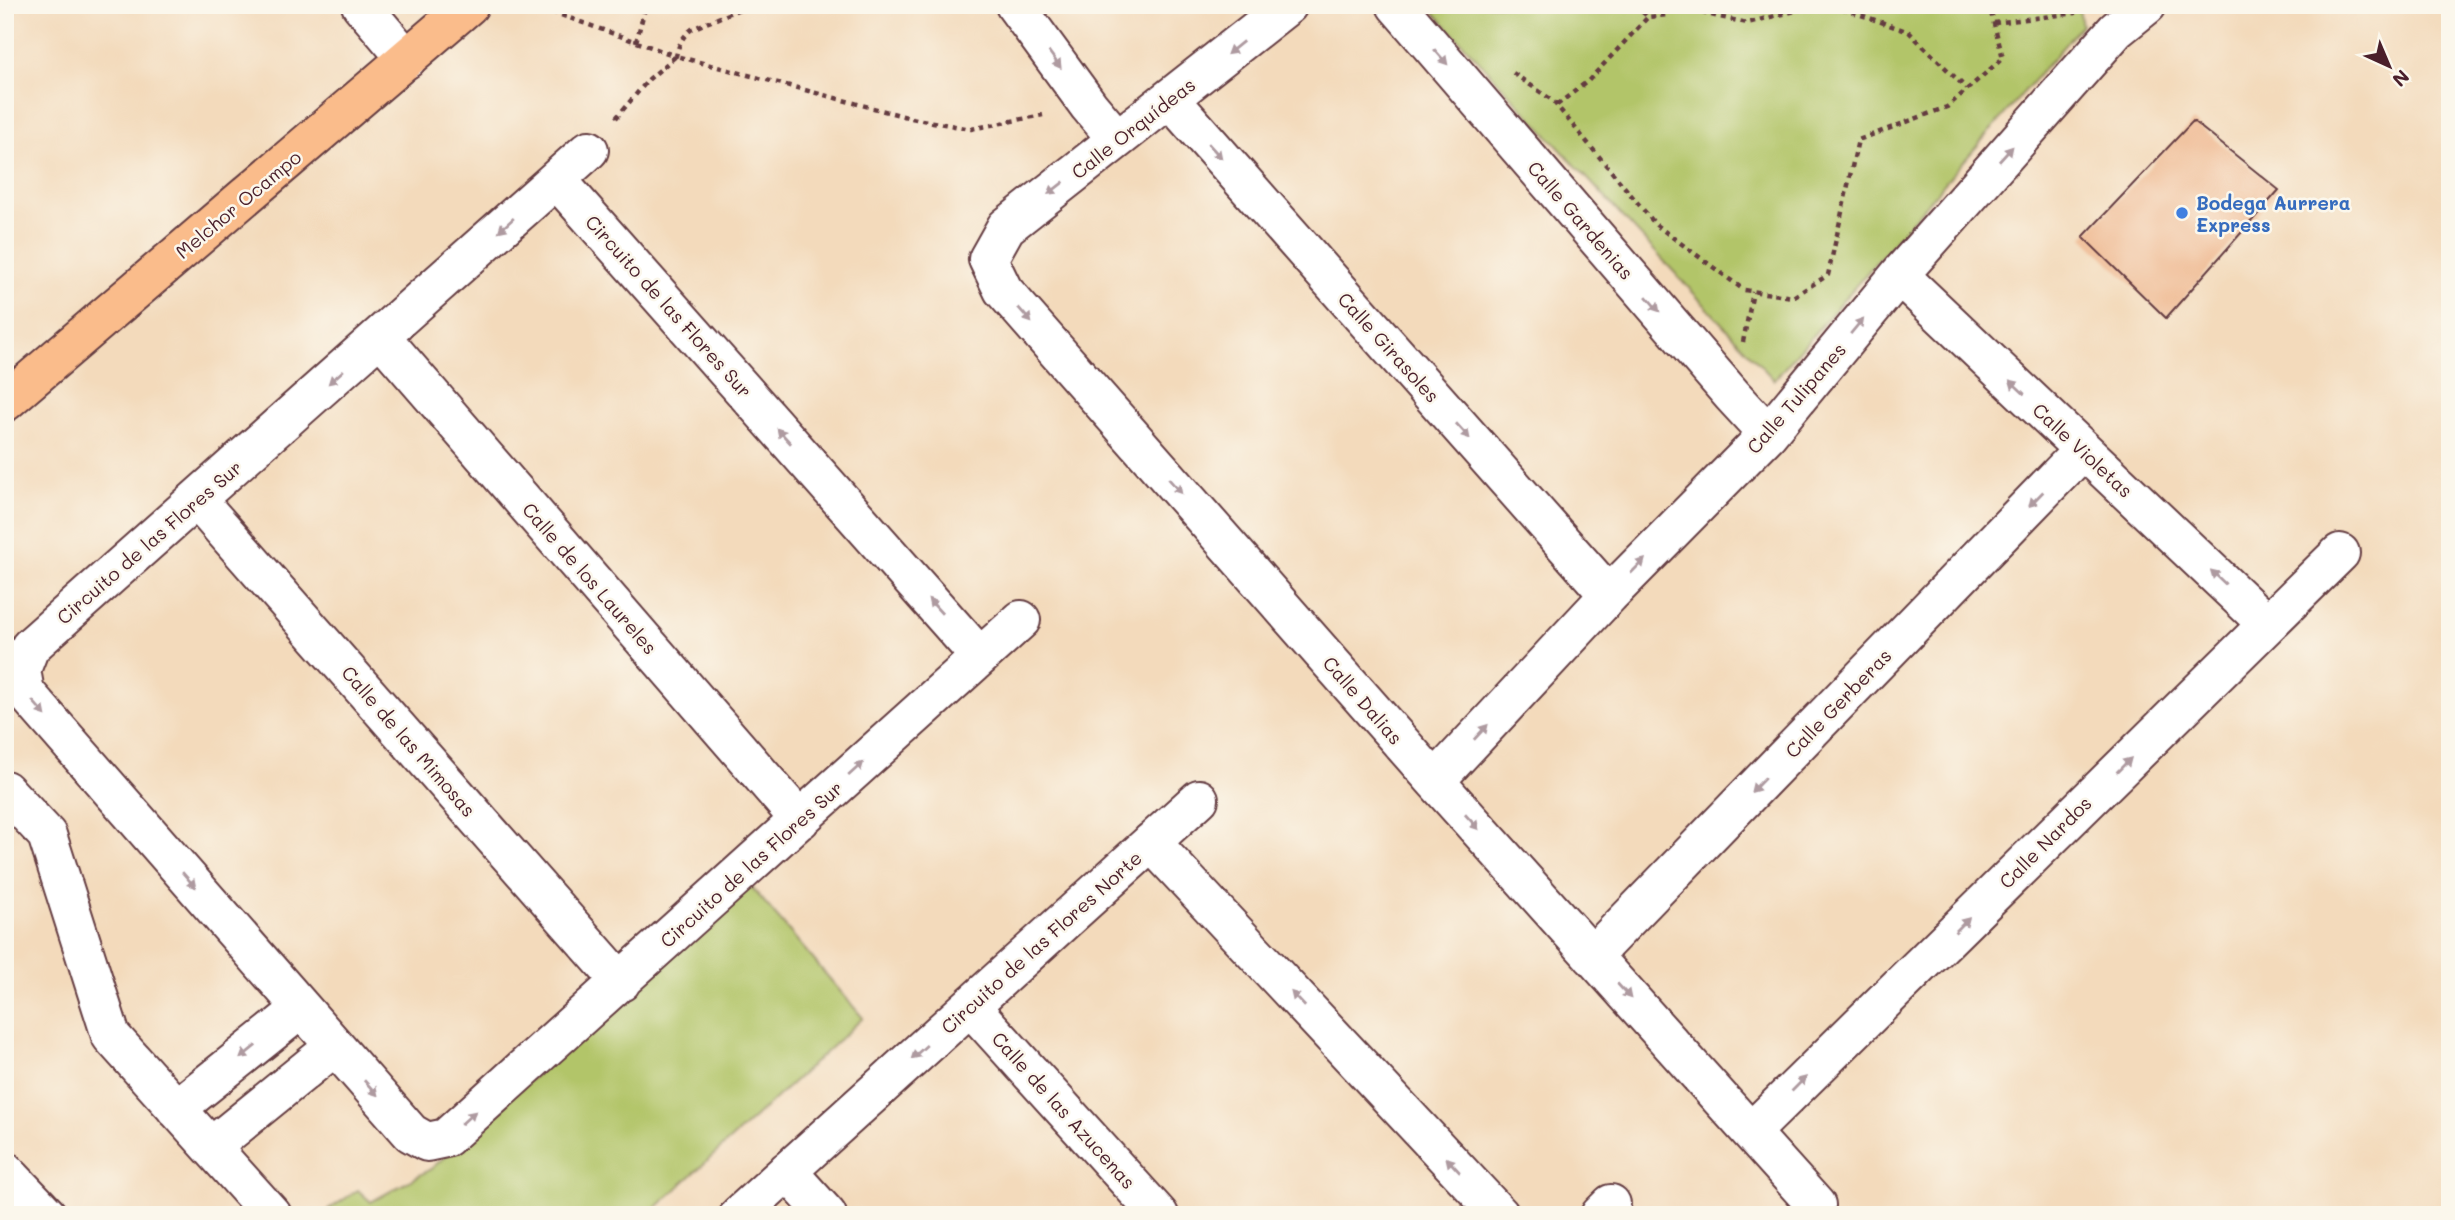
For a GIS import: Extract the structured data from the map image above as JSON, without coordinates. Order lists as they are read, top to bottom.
{
  "streets": {
    "main road": ["Melchor Ocampo"],
    "street": [
      "Calle Orquídeas",
      "Calle Gardenias",
      "Circuito de las Flores Sur",
      "Calle Girasoles",
      "Calle Tulipanes",
      "Calle Violetas",
      "Calle de los Laureles",
      "Calle Dalias",
      "Calle Gerberas",
      "Calle de las Mimosas",
      "Calle Nardos",
      "Circuito de las Flores Norte",
      "Calle de las Azucenas"
    ]
  },
  "crossings": [
    ["Calle Orquídeas", "Calle Girasoles"],
    ["Calle Orquídeas", "Calle Dalias"],
    ["Calle Gardenias", "Calle Tulipanes"],
    ["Circuito de las Flores Sur", "Calle de los Laureles"],
    ["Circuito de las Flores Sur", "Calle de las Mimosas"],
    ["Calle Girasoles", "Calle Tulipanes"],
    ["Calle Tulipanes", "Calle Violetas"],
    ["Calle Tulipanes", "Calle Dalias"],
    ["Calle Violetas", "Calle Gerberas"],
    ["Calle Violetas", "Calle Nardos"],
    ["Calle Dalias", "Calle Gerberas"],
    ["Calle Dalias", "Calle Nardos"],
    ["Circuito de las Flores Norte", "Calle de las Azucenas"]
  ],
  "one_way": [
    "Calle Orquídeas",
    "Calle Gardenias",
    "Calle Girasoles",
    "Calle Tulipanes",
    "Calle Violetas",
    "Calle Dalias",
    "Calle Gerberas",
    "Calle Nardos"
  ],
  "places": ["Bodega Aurrera Express"],
  "north": "bottom right"
}
